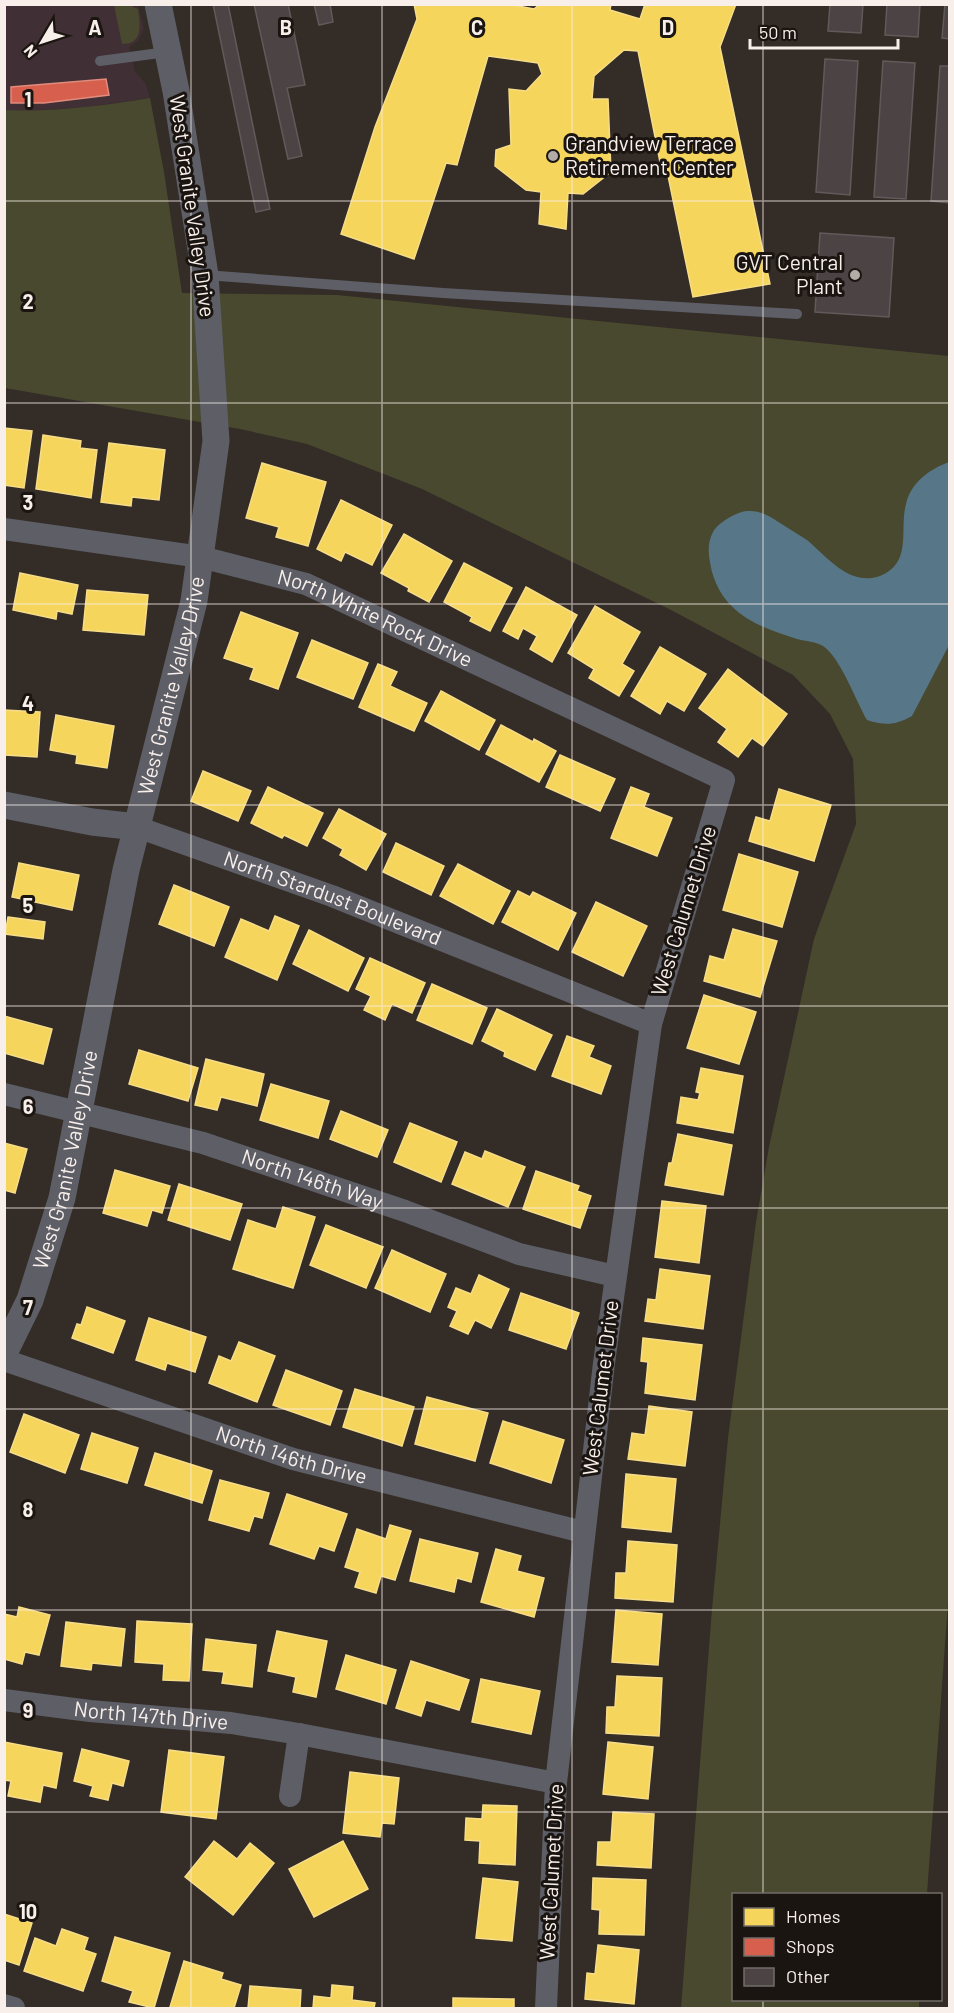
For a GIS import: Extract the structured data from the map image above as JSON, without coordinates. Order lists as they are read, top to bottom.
{
  "streets": {
    "street": [
      "West Granite Valley Drive",
      "North White Rock Drive",
      "North Stardust Boulevard",
      "West Calumet Drive",
      "North 146th Way",
      "North 146th Drive",
      "North 147th Drive"
    ]
  },
  "crossings": [
    ["West Granite Valley Drive", "North White Rock Drive"],
    ["West Granite Valley Drive", "North Stardust Boulevard"],
    ["West Granite Valley Drive", "North 146th Way"],
    ["North White Rock Drive", "West Calumet Drive"],
    ["North Stardust Boulevard", "West Calumet Drive"],
    ["West Calumet Drive", "North 146th Way"],
    ["West Calumet Drive", "North 146th Drive"],
    ["West Calumet Drive", "North 147th Drive"]
  ],
  "places": ["Grandview Terrace Retirement Center", "GVT Central Plant"],
  "legend": ["Homes", "Shops", "Other"],
  "scale_bar": "50 m",
  "north": "bottom left",
  "grid": {
    "columns": [
      "A",
      "B",
      "C",
      "D"
    ],
    "rows": [
      "1",
      "2",
      "3",
      "4",
      "5",
      "6",
      "7",
      "8",
      "9",
      "10"
    ]
  }
}
